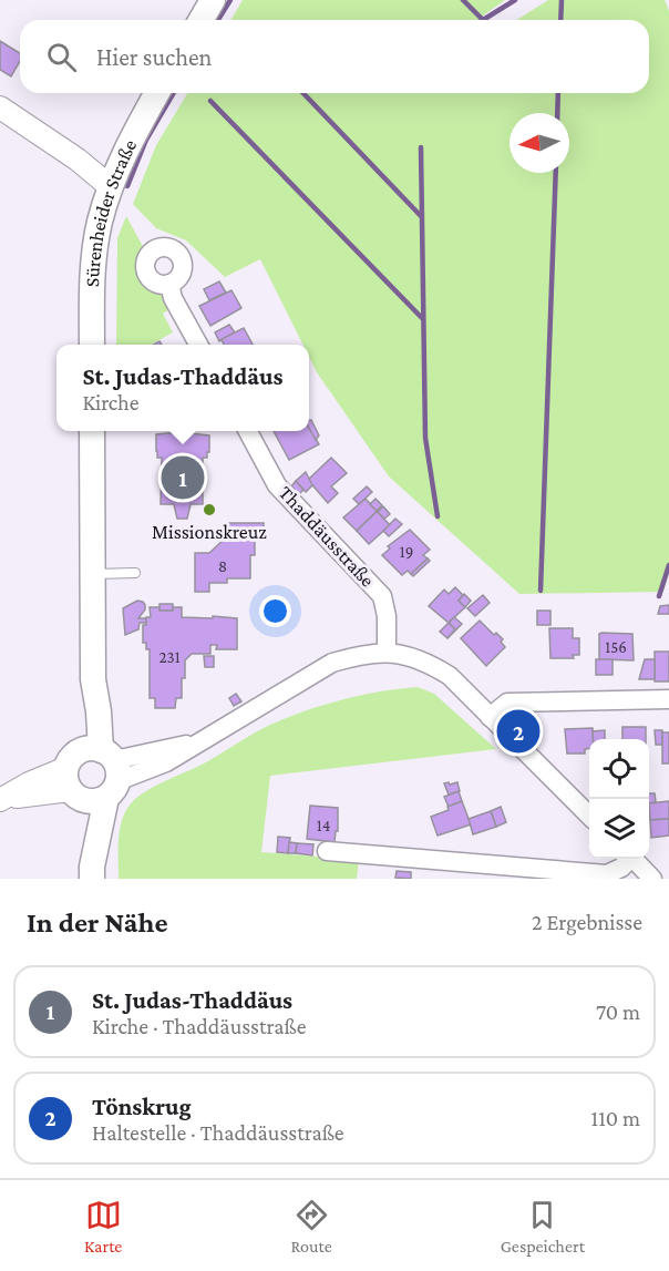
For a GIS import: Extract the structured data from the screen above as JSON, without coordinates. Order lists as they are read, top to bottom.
{
  "streets": {
    "main road": ["Sürenheider Straße"],
    "street": ["Thaddäusstraße"]
  },
  "places": ["Missionskreuz"],
  "house_numbers": [
    "19",
    "8",
    "156",
    "231",
    "14"
  ],
  "north": "left",
  "page": {
    "search": "Hier suchen",
    "popup": ["St. Judas-Thaddäus", "Kirche"],
    "pins": ["1", "2"],
    "heading": ["In der Nähe", "2 Ergebnisse"],
    "list": [
      {
        "mark": "1",
        "name": "St. Judas-Thaddäus",
        "note": "Kirche · Thaddäusstraße",
        "value": "70 m"
      },
      {
        "mark": "2",
        "name": "Tönskrug",
        "note": "Haltestelle · Thaddäusstraße",
        "value": "110 m"
      }
    ],
    "nav": ["Karte", "Route", "Gespeichert"]
  }
}
